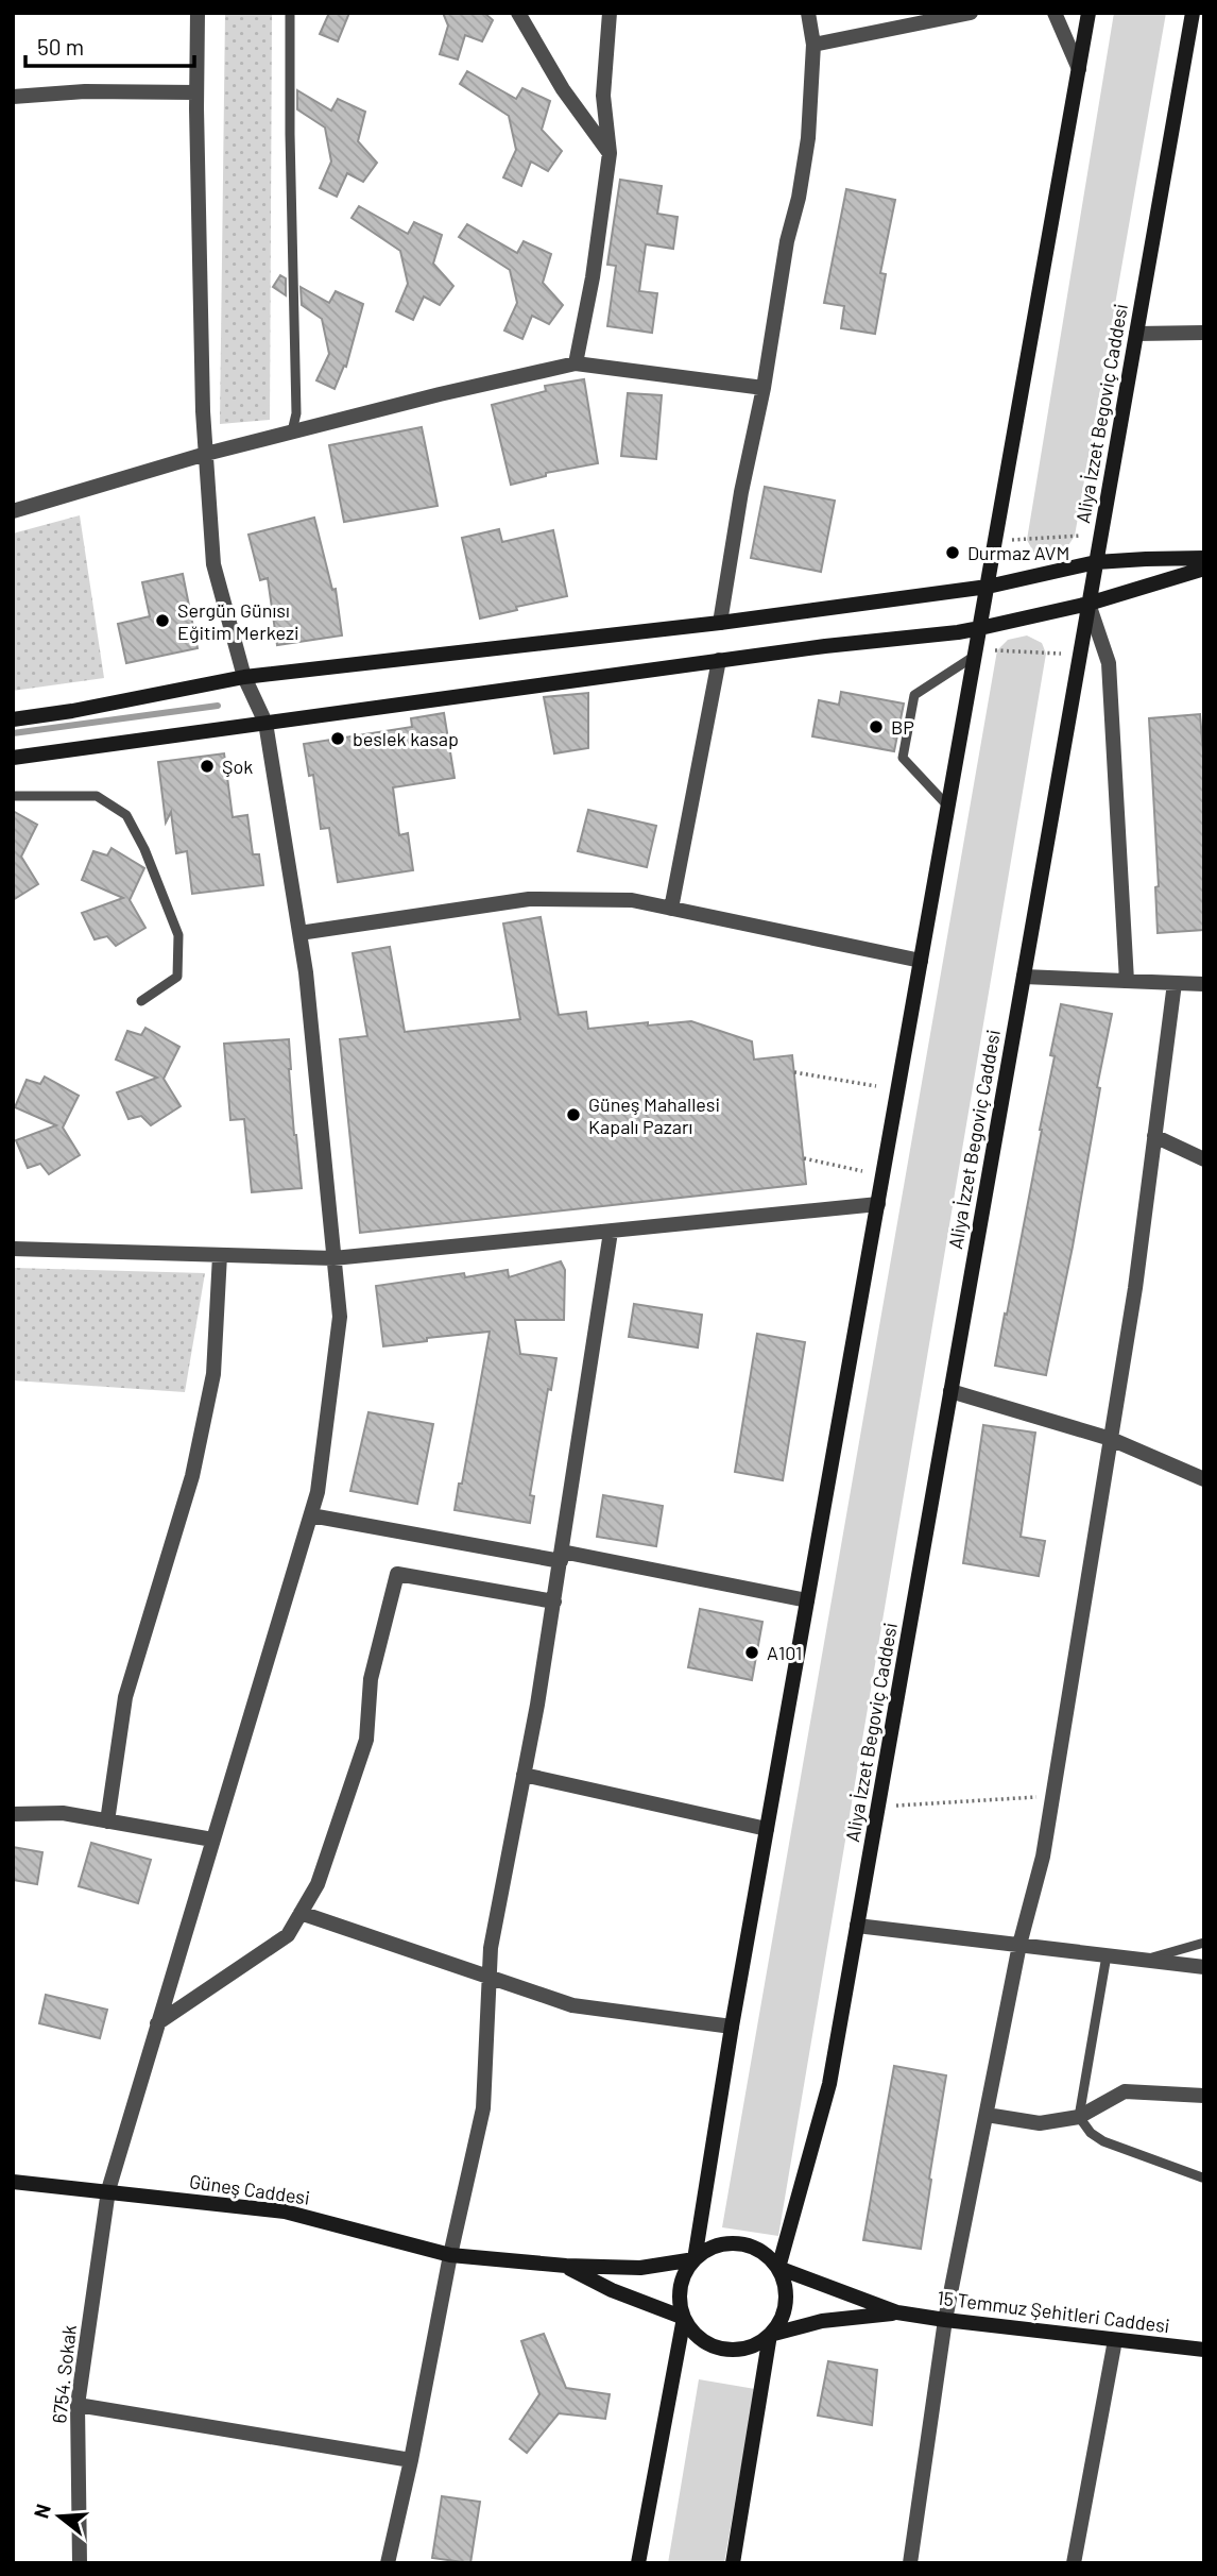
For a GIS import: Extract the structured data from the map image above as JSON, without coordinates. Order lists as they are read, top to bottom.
{
  "streets": {
    "main road": ["Aliya İzzet Begoviç Caddesi", "Güneş Caddesi", "15 Temmuz Şehitleri Caddesi"],
    "street": ["6754. Sokak"]
  },
  "crossings": [
    ["Aliya İzzet Begoviç Caddesi", "Güneş Caddesi"],
    ["Güneş Caddesi", "6754. Sokak"]
  ],
  "places": [
    "Durmaz AVM",
    "Sergün Günısı Eğitim Merkezi",
    "BP",
    "beslek kasap",
    "Şok",
    "Güneş Mahallesi Kapalı Pazarı",
    "A101"
  ],
  "scale_bar": "50 m",
  "north": "left"
}
